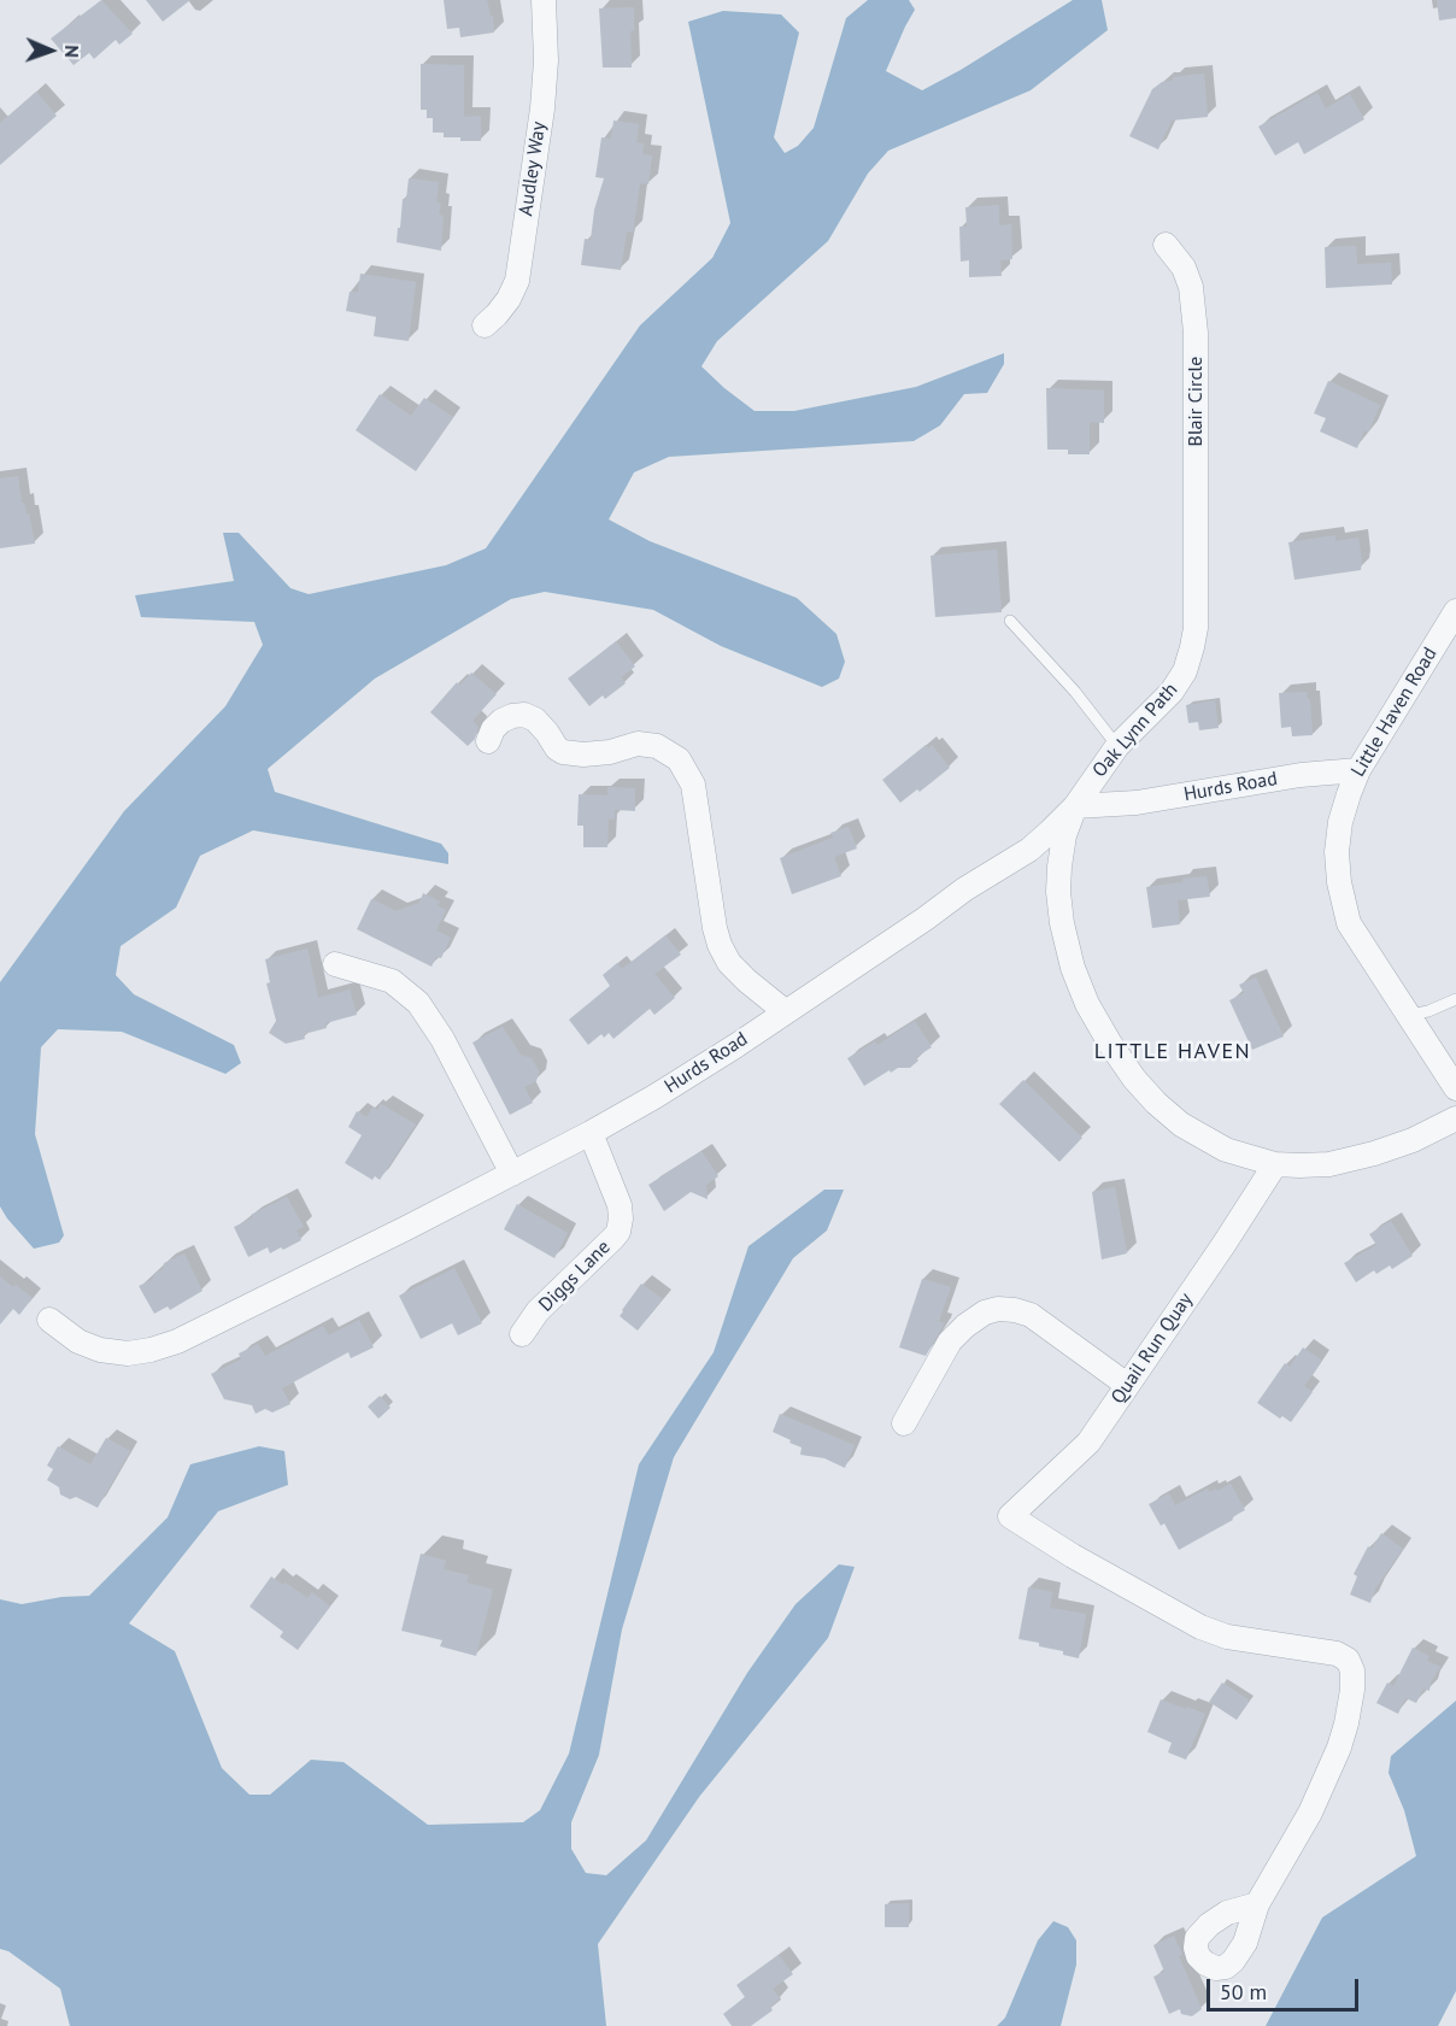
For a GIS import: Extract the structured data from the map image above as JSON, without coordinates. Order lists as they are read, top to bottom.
{
  "streets": {
    "street": [
      "Audley Way",
      "Blair Circle",
      "Little Haven Road",
      "Oak Lynn Path",
      "Hurds Road",
      "Diggs Lane",
      "Quail Run Quay"
    ]
  },
  "crossings": [
    ["Blair Circle", "Oak Lynn Path"],
    ["Little Haven Road", "Hurds Road"],
    ["Oak Lynn Path", "Hurds Road"],
    ["Oak Lynn Path", "Quail Run Quay"],
    ["Hurds Road", "Diggs Lane"]
  ],
  "districts": ["LITTLE HAVEN"],
  "scale_bar": "50 m",
  "north": "right"
}
